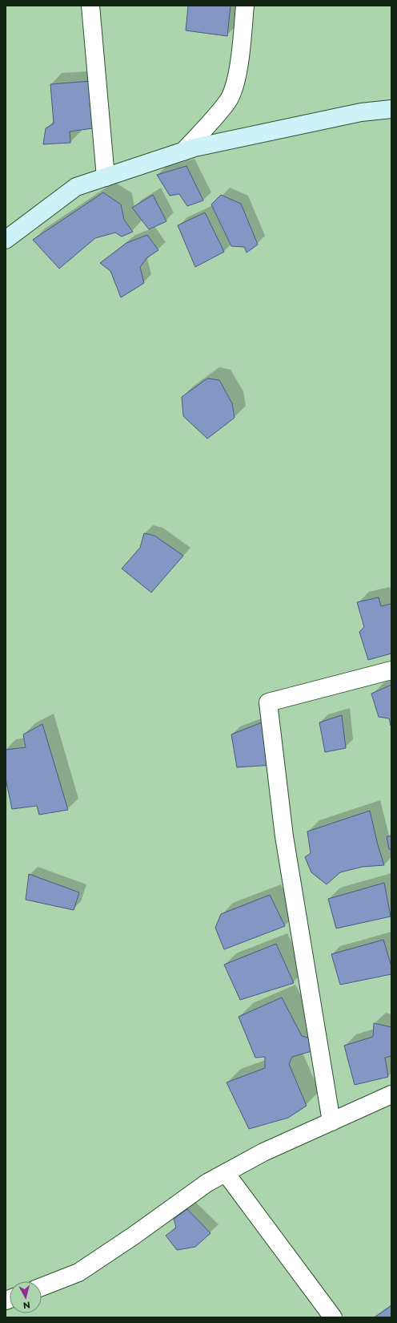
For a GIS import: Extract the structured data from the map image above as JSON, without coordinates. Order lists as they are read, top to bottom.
{
  "north": "bottom"
}
